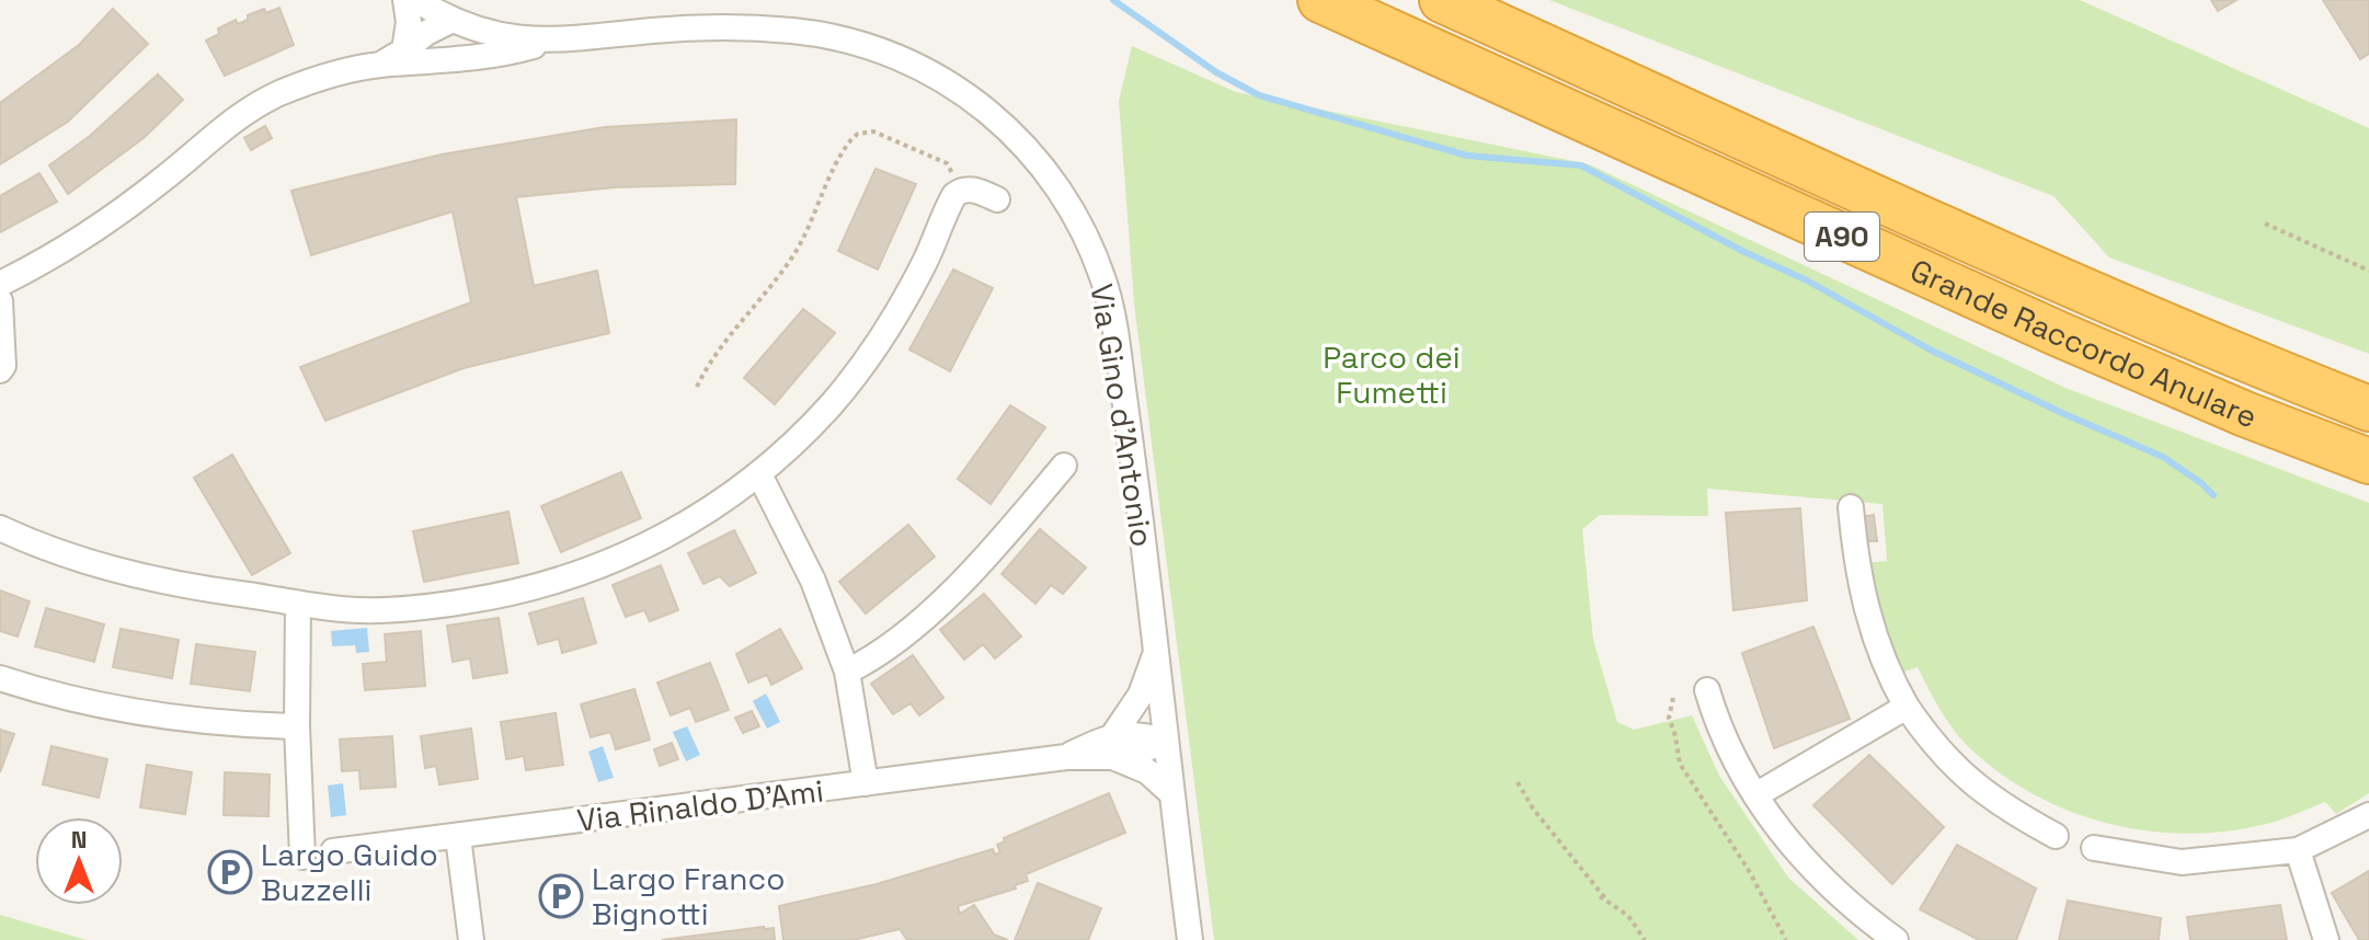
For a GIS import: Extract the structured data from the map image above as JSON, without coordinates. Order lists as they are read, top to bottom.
{
  "streets": {
    "highway": ["A90", "Grande Raccordo Anulare"],
    "street": ["Via Gino d'Antonio", "Via Rinaldo D'Ami"]
  },
  "crossings": [
    ["Via Gino d'Antonio", "Via Rinaldo D'Ami"]
  ],
  "parks": ["Parco dei Fumetti"],
  "places": {
    "parking": ["Largo Guido Buzzelli", "Largo Franco Bignotti"]
  },
  "north": "top"
}
